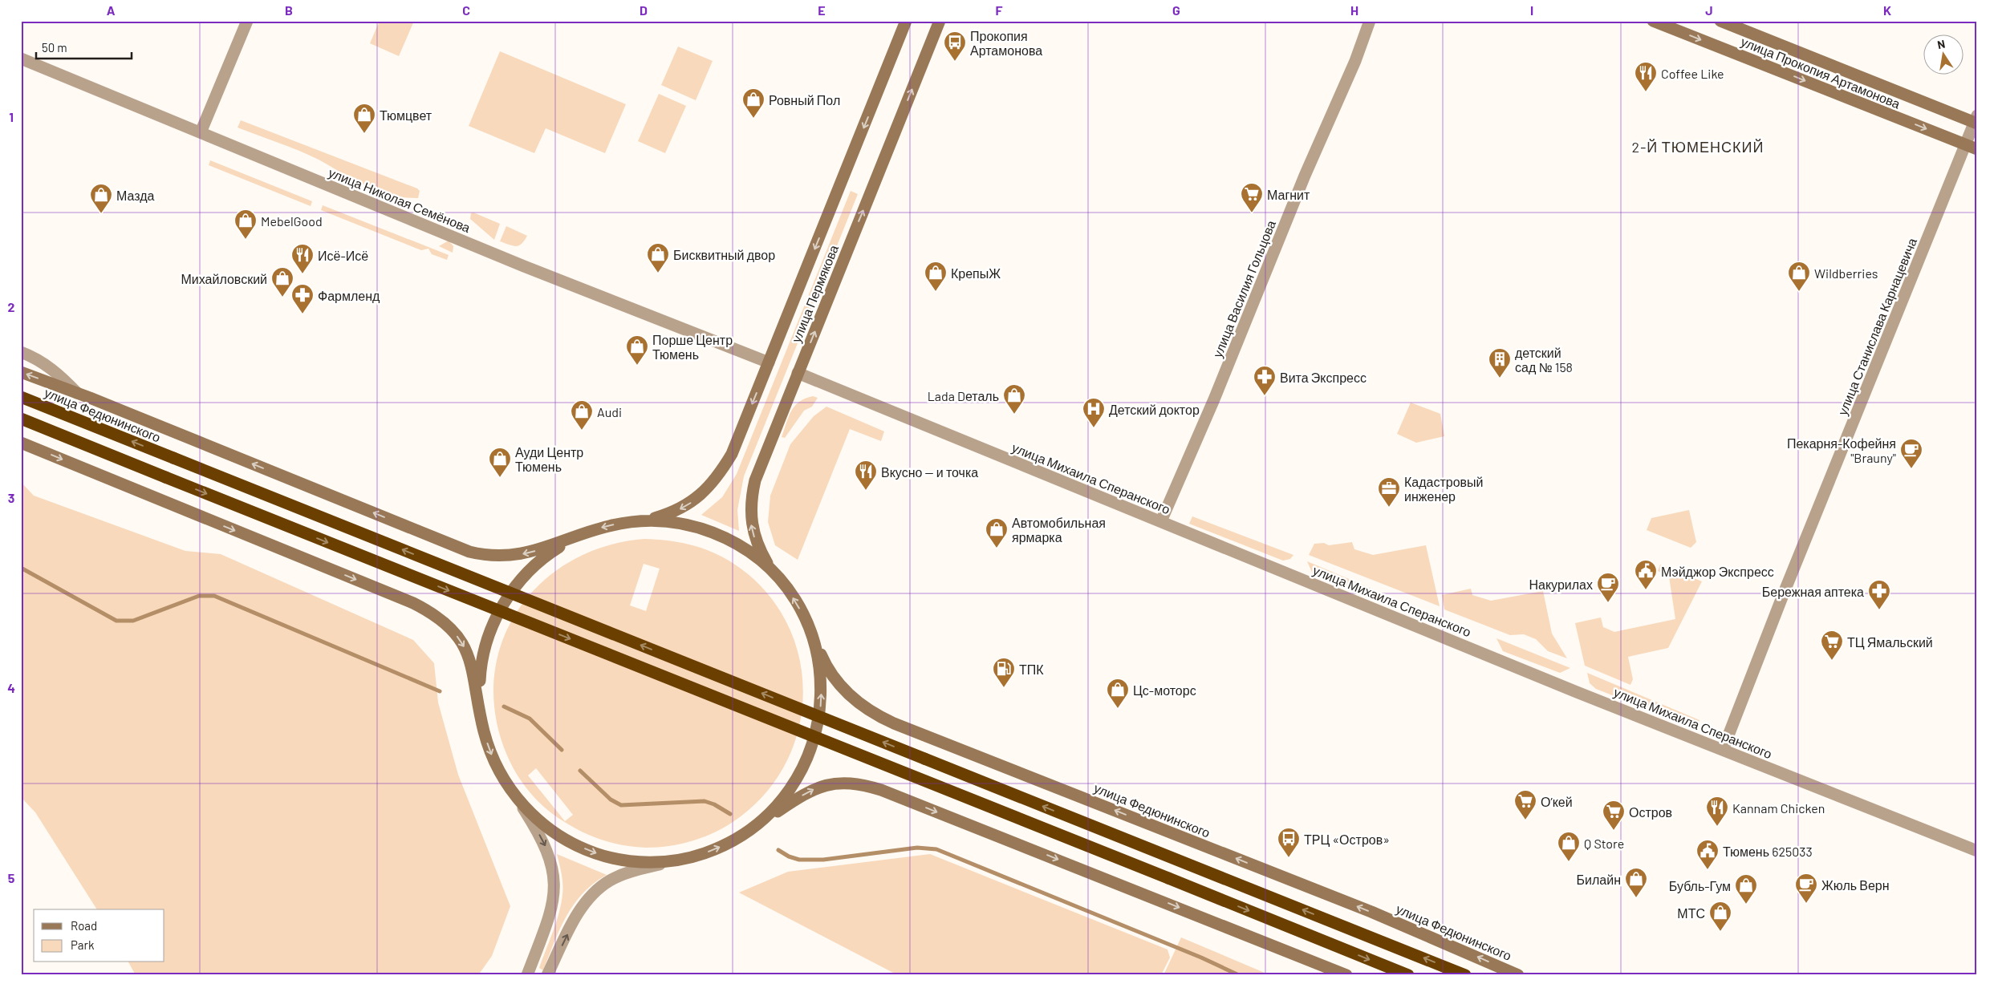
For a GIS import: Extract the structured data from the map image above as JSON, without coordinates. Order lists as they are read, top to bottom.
{
  "streets": {
    "highway": ["улица Федюнинского"],
    "main road": ["улица Прокопия Артамонова", "улица Пермякова"],
    "street": [
      "улица Николая Семёнова",
      "улица Василия Гольцова",
      "улица Станислава Карнацевича",
      "улица Михаила Сперанского"
    ]
  },
  "crossings": [
    ["улица Прокопия Артамонова", "улица Станислава Карнацевича"],
    ["улица Николая Семёнова", "улица Пермякова"],
    ["улица Василия Гольцова", "улица Михаила Сперанского"],
    ["улица Пермякова", "улица Михаила Сперанского"],
    ["улица Станислава Карнацевича", "улица Михаила Сперанского"]
  ],
  "districts": ["2-Й ТЮМЕНСКИЙ"],
  "places": {
    "bus stop": ["Прокопия Артамонова", "ТРЦ «Остров»"],
    "restaurant": [
      "Coffee Like",
      "Исё-Исё",
      "Вкусно — и точка",
      "Kannam Chicken"
    ],
    "shop": [
      "Ровный Пол",
      "Тюмцвет",
      "Мазда",
      "MebelGood",
      "Бисквитный двор",
      "КрепыЖ",
      "Wildberries",
      "Михайловский",
      "Порше Центр Тюмень",
      "Lada Dеталь",
      "Audi",
      "Ауди Центр Тюмень",
      "Автомобильная ярмарка",
      "Цс-моторс",
      "Q Store",
      "Билайн",
      "Бубль-Гум",
      "МТС"
    ],
    "supermarket": [
      "Магнит",
      "ТЦ Ямальский",
      "О’кей",
      "Остров"
    ],
    "pharmacy": ["Фармленд", "Вита Экспресс", "Бережная аптека"],
    "building": ["детский сад № 158"],
    "hospital": ["Детский доктор"],
    "cafe": ["Пекарня-Кофейня \"Brauny\"", "Накурилах", "Жюль Верн"],
    "office": ["Кадастровый инженер"],
    "public building": ["Мэйджор Экспресс", "Тюмень 625033"],
    "fuel station": ["ТПК"]
  },
  "legend": ["Road", "Park"],
  "scale_bar": "50 m",
  "north": "top",
  "grid": {
    "columns": [
      "A",
      "B",
      "C",
      "D",
      "E",
      "F",
      "G",
      "H",
      "I",
      "J",
      "K"
    ],
    "rows": [
      "1",
      "2",
      "3",
      "4",
      "5"
    ]
  }
}
